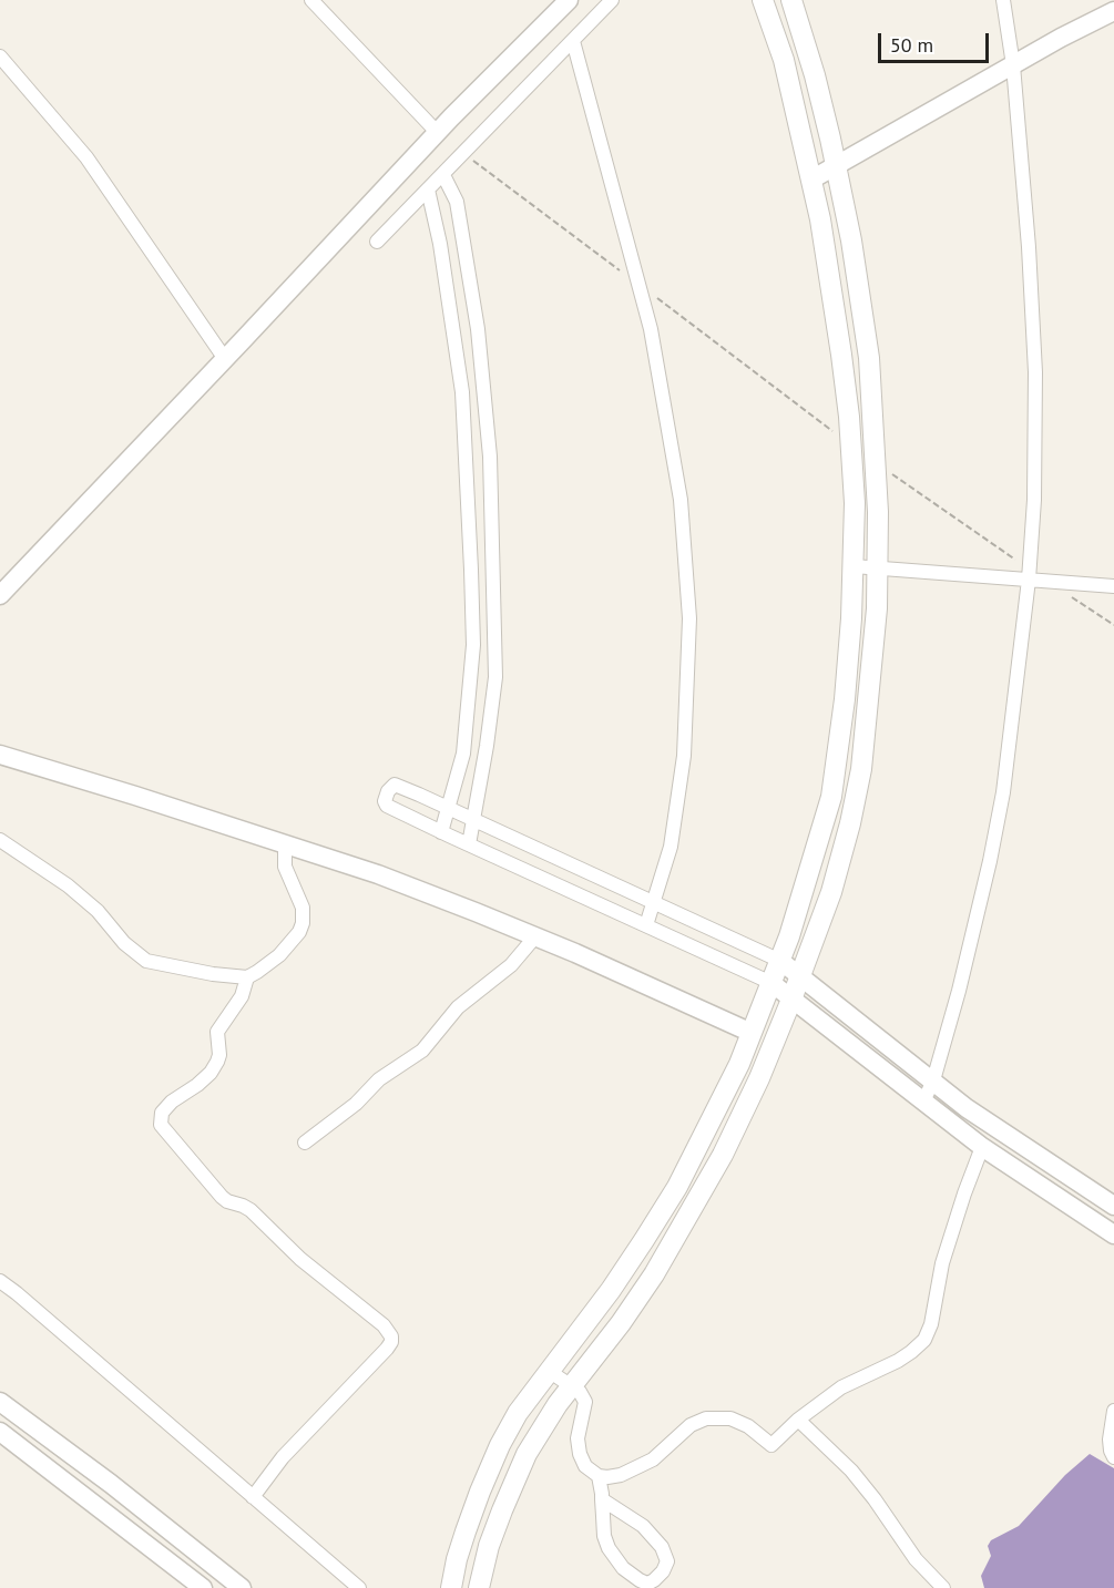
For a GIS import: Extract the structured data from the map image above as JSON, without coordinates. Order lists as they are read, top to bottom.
{
  "scale_bar": "50 m"
}
